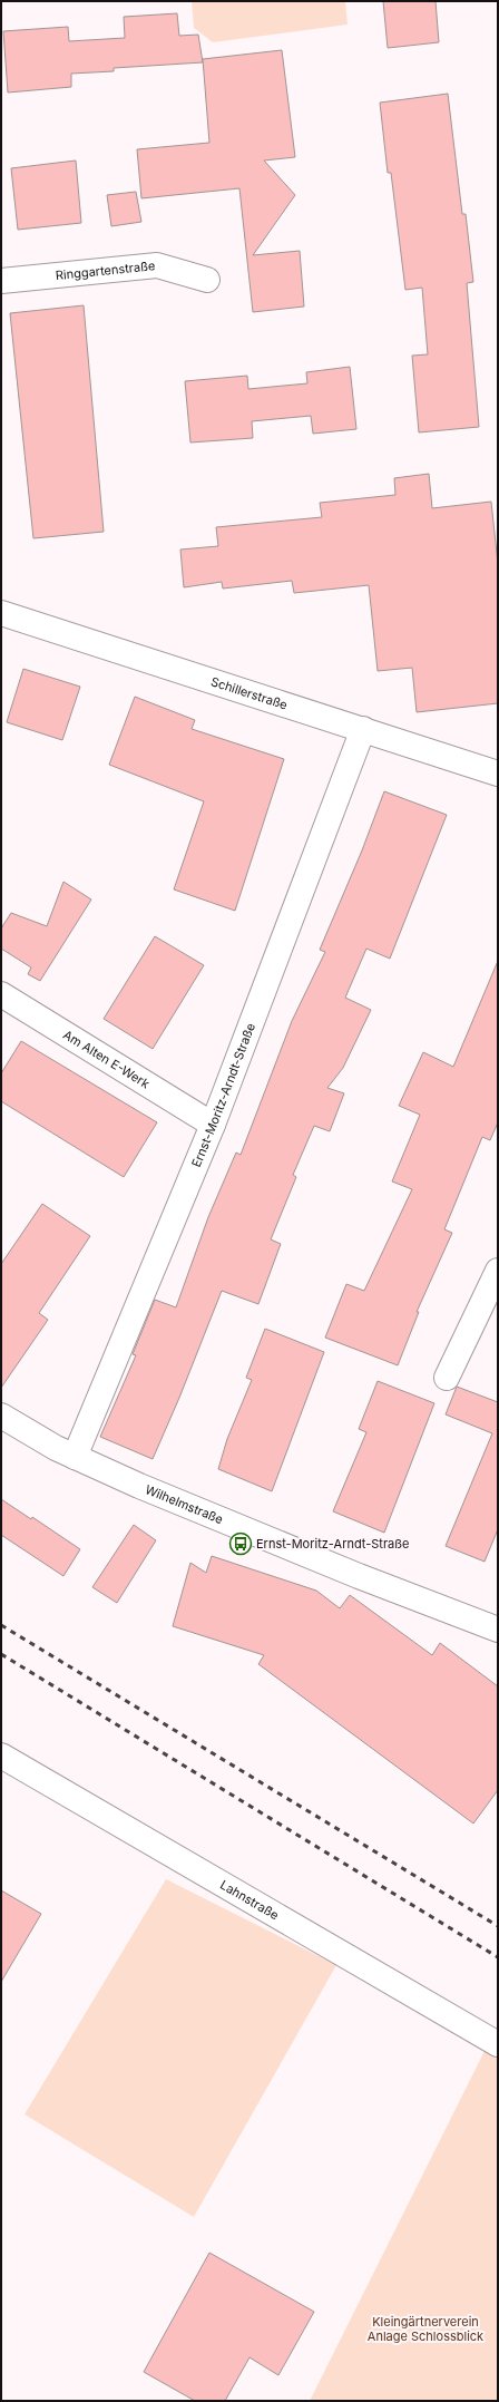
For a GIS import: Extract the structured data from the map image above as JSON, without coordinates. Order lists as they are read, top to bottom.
{
  "streets": {
    "street": [
      "Ringgartenstraße",
      "Schillerstraße",
      "Am Alten E-Werk",
      "Ernst-Moritz-Arndt-Straße",
      "Wilhelmstraße",
      "Lahnstraße"
    ]
  },
  "crossings": [
    ["Schillerstraße", "Ernst-Moritz-Arndt-Straße"],
    ["Am Alten E-Werk", "Ernst-Moritz-Arndt-Straße"],
    ["Ernst-Moritz-Arndt-Straße", "Wilhelmstraße"]
  ],
  "parks": ["Kleingärtnerverein Anlage Schlossblick"],
  "places": {
    "bus stop": ["Ernst-Moritz-Arndt-Straße"]
  }
}
